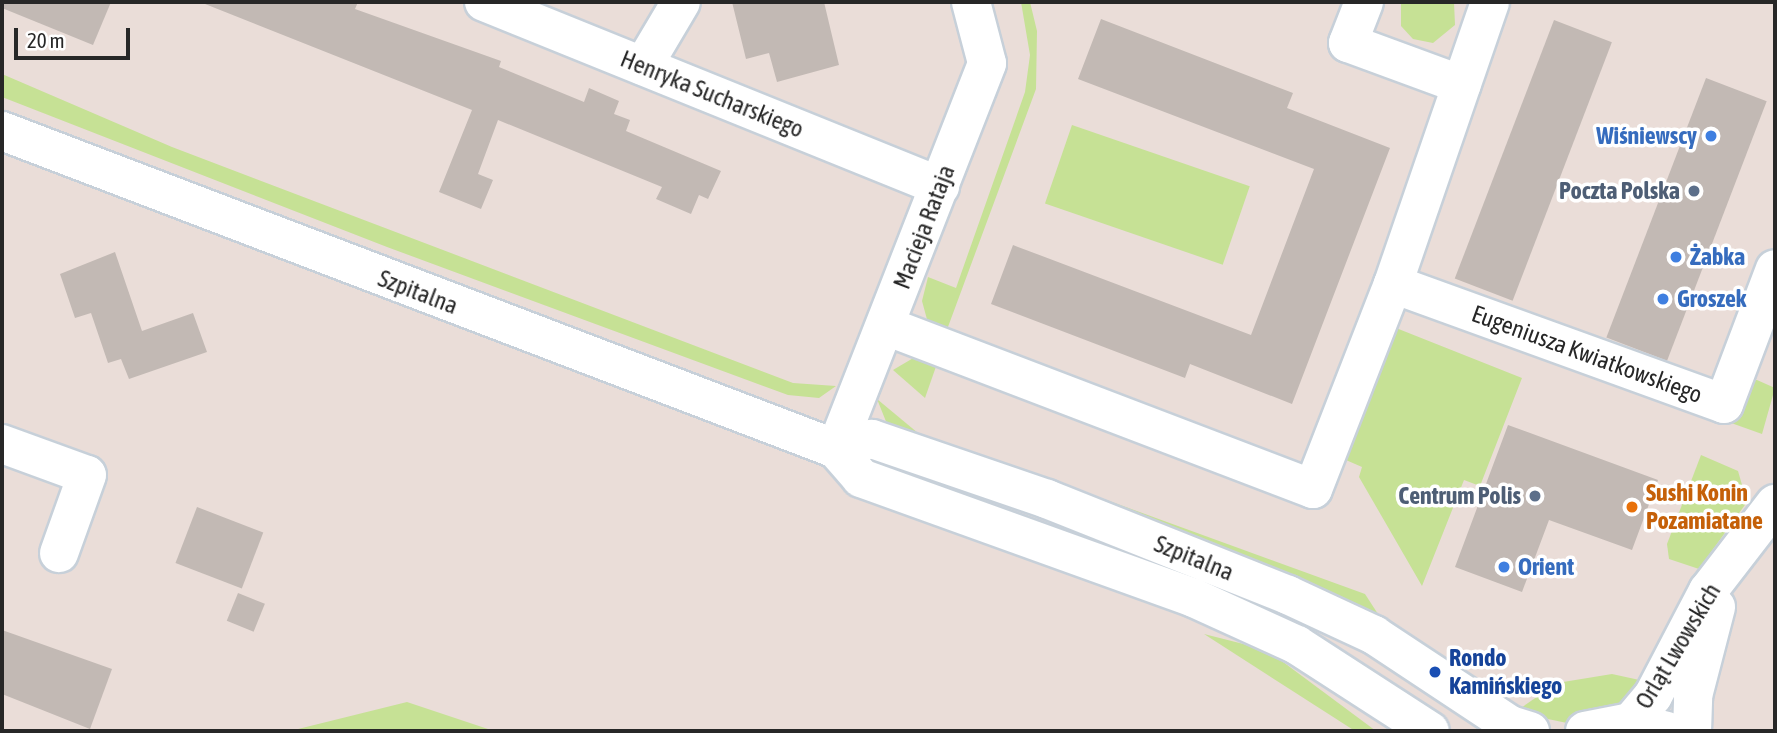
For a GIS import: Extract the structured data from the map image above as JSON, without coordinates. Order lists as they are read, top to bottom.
{
  "streets": {
    "street": [
      "Henryka Sucharskiego",
      "Macieja Rataja",
      "Szpitalna",
      "Eugeniusza Kwiatkowskiego",
      "Orląt Lwowskich"
    ]
  },
  "crossings": [
    ["Henryka Sucharskiego", "Macieja Rataja"],
    ["Macieja Rataja", "Szpitalna"]
  ],
  "places": [
    "Wiśniewscy",
    "Poczta Polska",
    "Żabka",
    "Groszek",
    "Centrum Polis",
    "Sushi Konin Pozamiatane",
    "Orient",
    "Rondo Kamińskiego"
  ],
  "scale_bar": "20 m"
}
